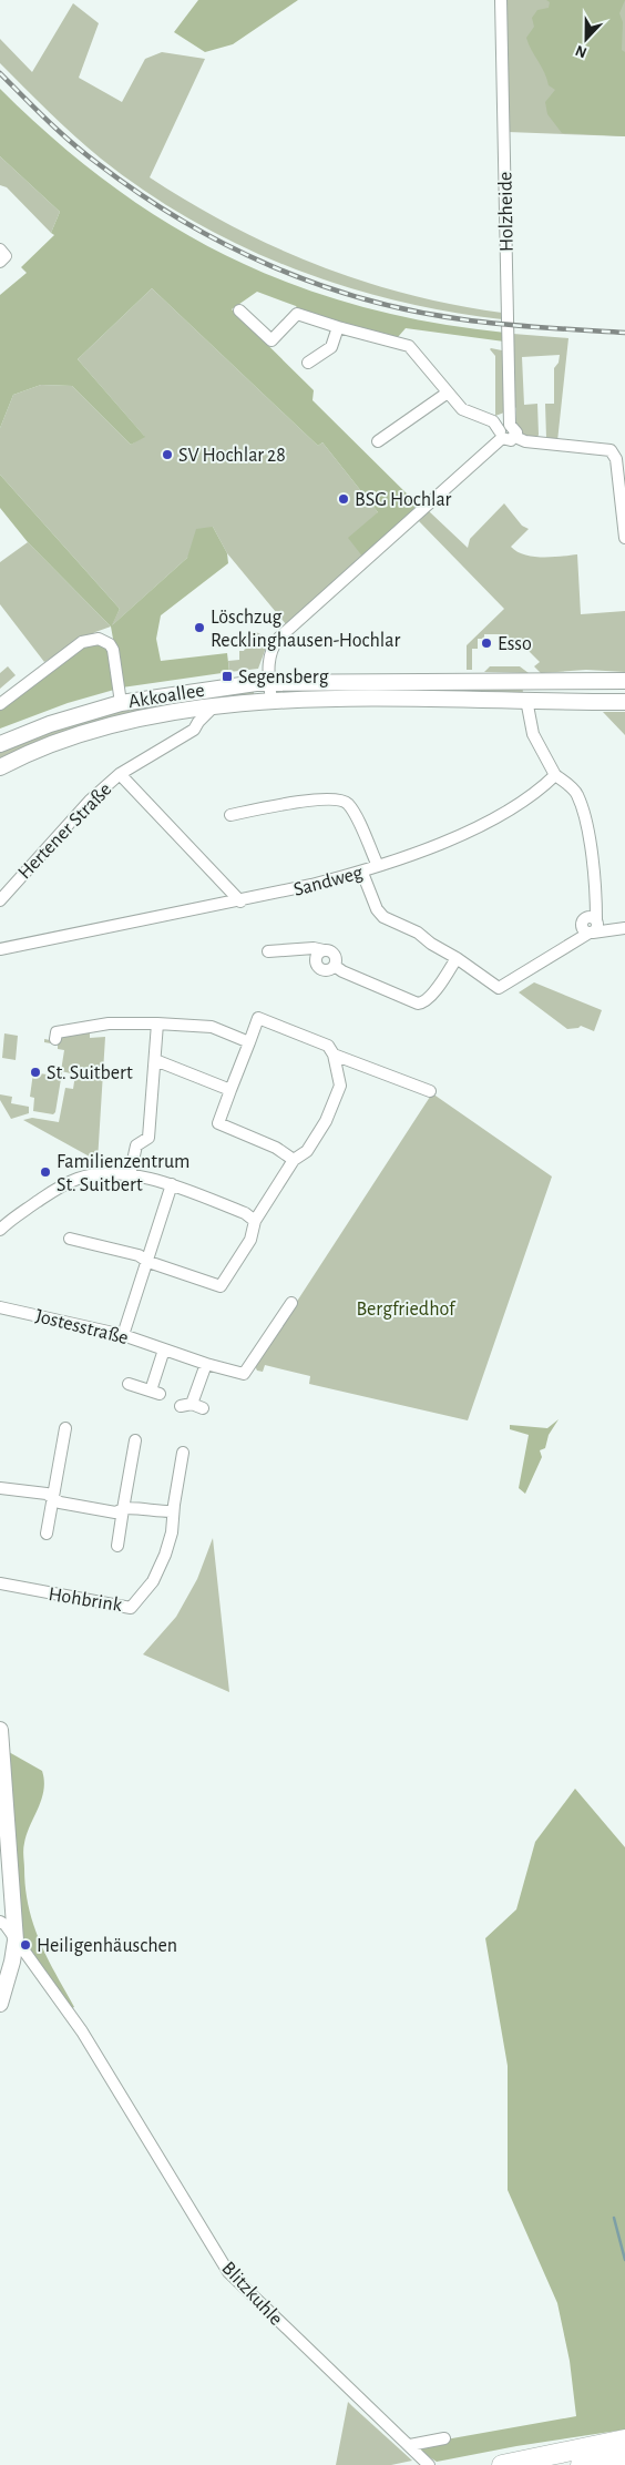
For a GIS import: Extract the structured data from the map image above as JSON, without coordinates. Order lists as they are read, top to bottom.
{
  "streets": {
    "main road": ["Akkoallee"],
    "street": [
      "Holzheide",
      "Hertener Straße",
      "Sandweg",
      "Jostesstraße",
      "Hohbrink",
      "Blitzkuhle"
    ]
  },
  "crossings": [
    ["Akkoallee", "Hertener Straße"]
  ],
  "parks": ["Bergfriedhof"],
  "places": {
    "other": [
      "SV Hochlar 28",
      "BSG Hochlar",
      "Löschzug Recklinghausen-Hochlar",
      "Esso",
      "St. Suitbert",
      "Familienzentrum St. Suitbert",
      "Heiligenhäuschen"
    ],
    "transit": ["Segensberg"]
  },
  "north": "bottom"
}
